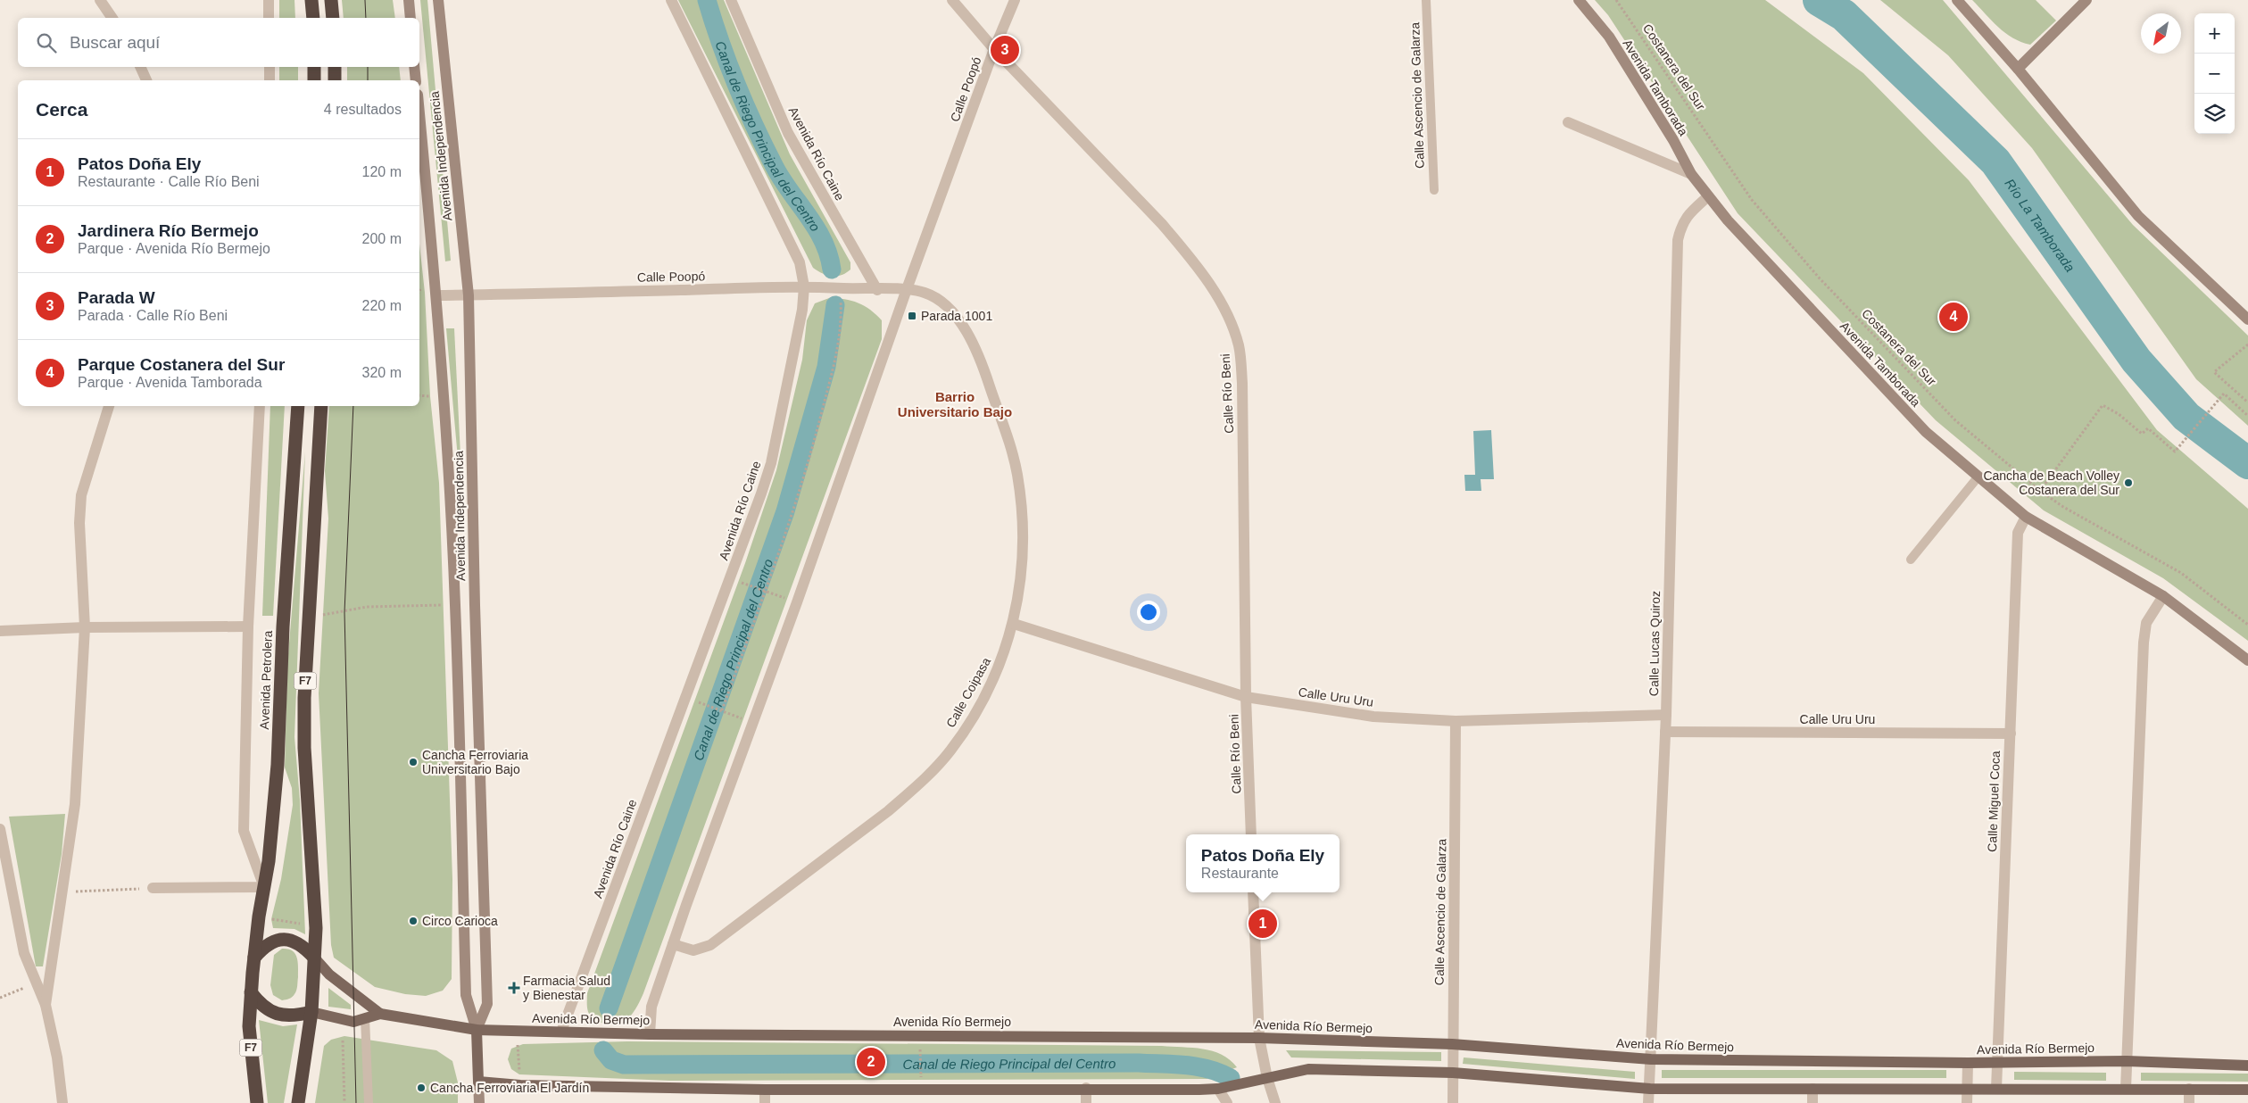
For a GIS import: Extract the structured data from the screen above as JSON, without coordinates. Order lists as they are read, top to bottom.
{
  "streets": {
    "highway": ["Avenida Petrolera", "F7"],
    "main road": ["Avenida Tamborada", "Avenida Independencia", "Avenida Río Bermejo"],
    "street": [
      "Calle Poopó",
      "Calle Ascencio de Galarza",
      "Avenida Río Caine",
      "Calle Río Beni",
      "Calle Lucas Quiroz",
      "Calle Coipasa",
      "Calle Uru Uru",
      "Calle Miguel Coca"
    ],
    "path": ["Costanera del Sur"]
  },
  "crossings": [
    ["Avenida Tamborada", "Calle Lucas Quiroz"],
    ["Avenida Tamborada", "Calle Miguel Coca"],
    ["Calle Poopó", "Avenida Río Caine"],
    ["Calle Poopó", "Avenida Independencia"],
    ["Calle Poopó", "Calle Río Beni"],
    ["Calle Poopó", "Calle Coipasa"],
    ["Calle Ascencio de Galarza", "Calle Uru Uru"],
    ["Calle Ascencio de Galarza", "Avenida Río Bermejo"],
    ["Avenida Río Caine", "Avenida Río Bermejo"],
    ["Avenida Independencia", "Avenida Río Bermejo"],
    ["Calle Río Beni", "Calle Uru Uru"],
    ["Calle Lucas Quiroz", "Calle Uru Uru"],
    ["Calle Lucas Quiroz", "Avenida Río Bermejo"],
    ["Avenida Petrolera", "F7"],
    ["Avenida Petrolera", "Avenida Río Bermejo"],
    ["F7", "Avenida Río Bermejo"],
    ["Calle Coipasa", "Calle Uru Uru"],
    ["Calle Uru Uru", "Calle Miguel Coca"],
    ["Calle Miguel Coca", "Avenida Río Bermejo"]
  ],
  "districts": ["Barrio Universitario Bajo"],
  "water": ["Canal de Riego Principal del Centro", "Río La Tamborada"],
  "places": {
    "transit": ["Parada 1001"],
    "other": [
      "Cancha de Beach Volley Costanera del Sur",
      "Cancha Ferroviaria Universitario Bajo",
      "Circo Carioca",
      "Cancha Ferroviaria El Jardín"
    ],
    "health": ["Farmacia Salud y Bienestar"]
  },
  "north": "bottom left",
  "page": {
    "map_buttons": ["+", "−"],
    "search": "Buscar aquí",
    "pins": [
      "3",
      "4",
      "1",
      "2"
    ],
    "heading": ["Cerca", "4 resultados"],
    "list": [
      {
        "mark": "1",
        "name": "Patos Doña Ely",
        "note": "Restaurante · Calle Río Beni",
        "value": "120 m"
      },
      {
        "mark": "2",
        "name": "Jardinera Río Bermejo",
        "note": "Parque · Avenida Río Bermejo",
        "value": "200 m"
      },
      {
        "mark": "3",
        "name": "Parada W",
        "note": "Parada · Calle Río Beni",
        "value": "220 m"
      },
      {
        "mark": "4",
        "name": "Parque Costanera del Sur",
        "note": "Parque · Avenida Tamborada",
        "value": "320 m"
      }
    ],
    "popup": ["Patos Doña Ely", "Restaurante"]
  }
}
